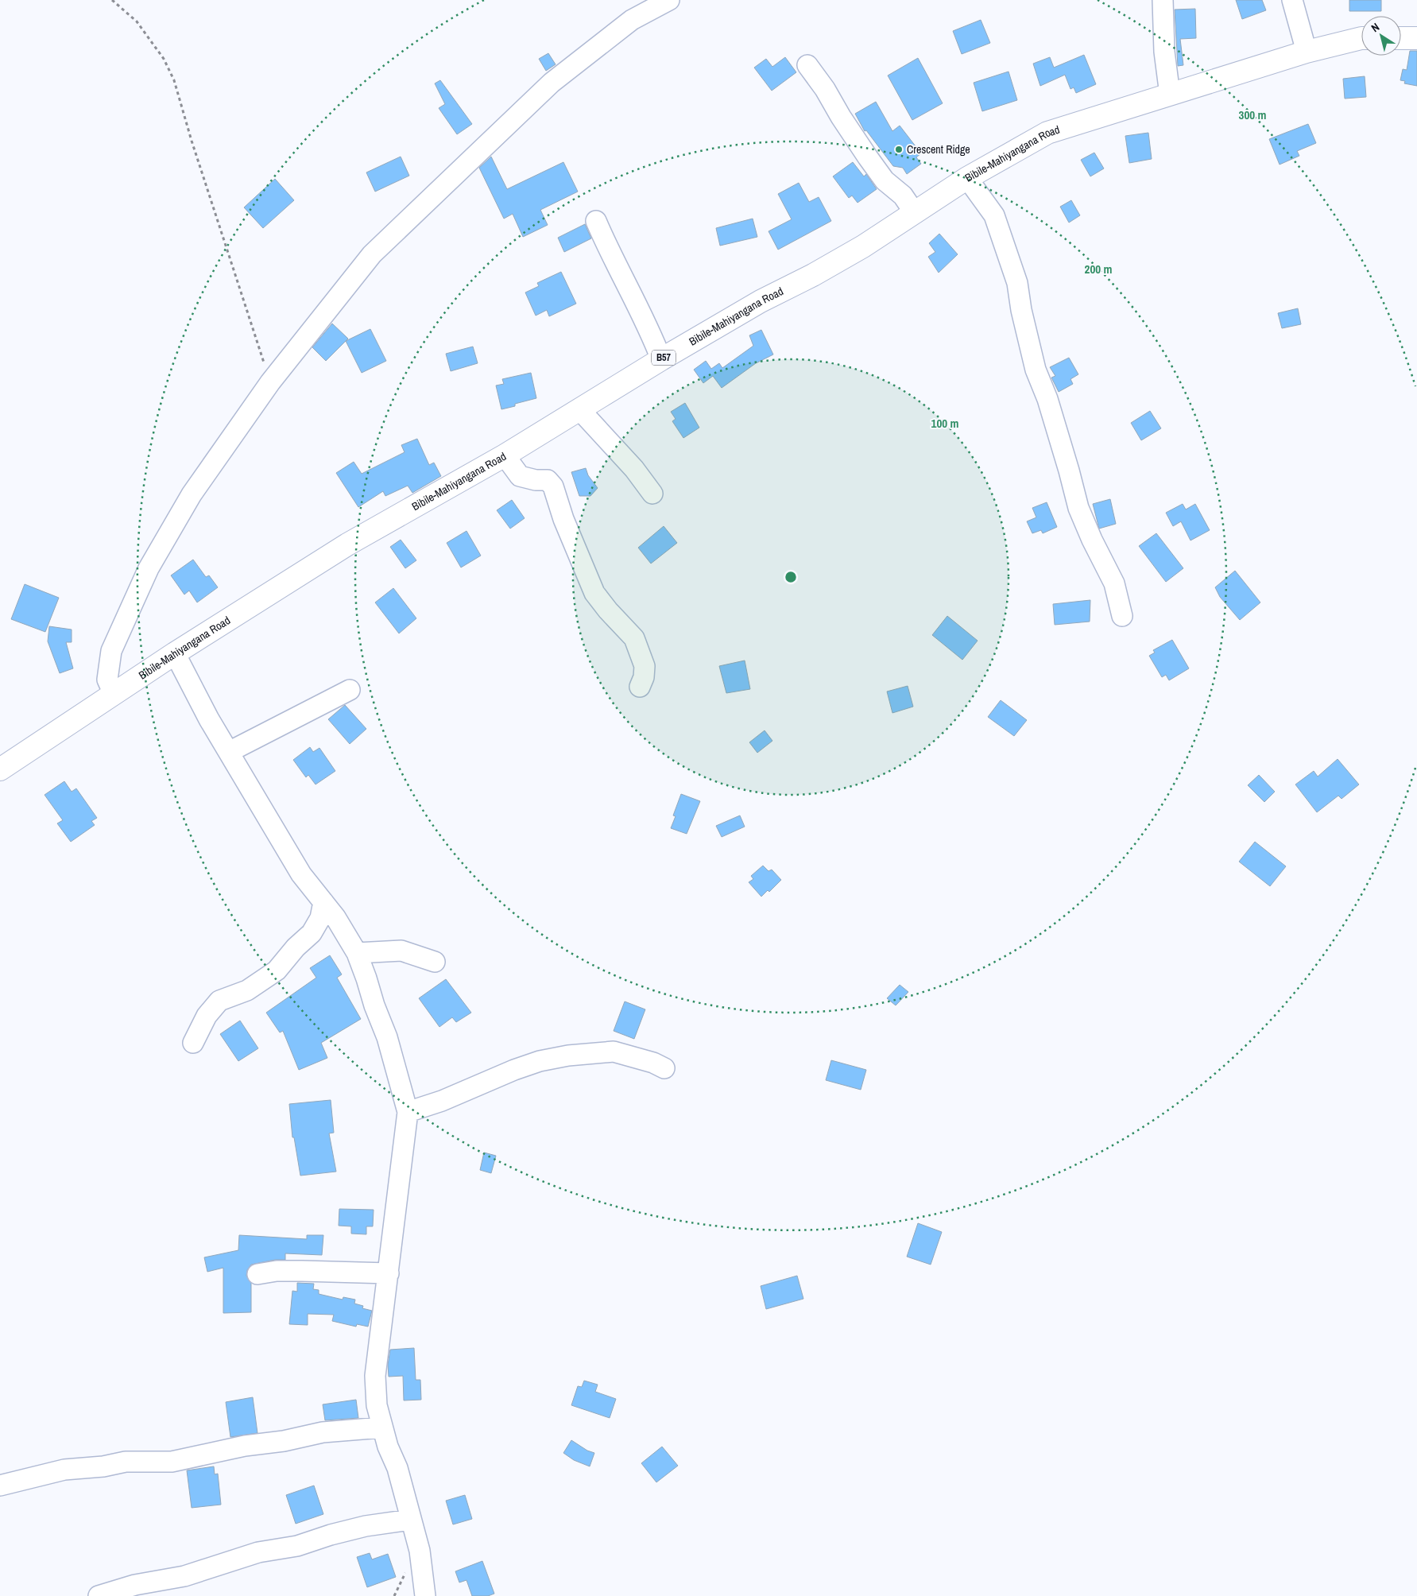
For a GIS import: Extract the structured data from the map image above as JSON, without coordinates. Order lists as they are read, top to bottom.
{
  "streets": {
    "main road": ["Bibile-Mahiyangana Road", "B57"]
  },
  "places": ["Crescent Ridge"],
  "north": "top left",
  "rings": ["300 m", "200 m", "100 m"]
}
